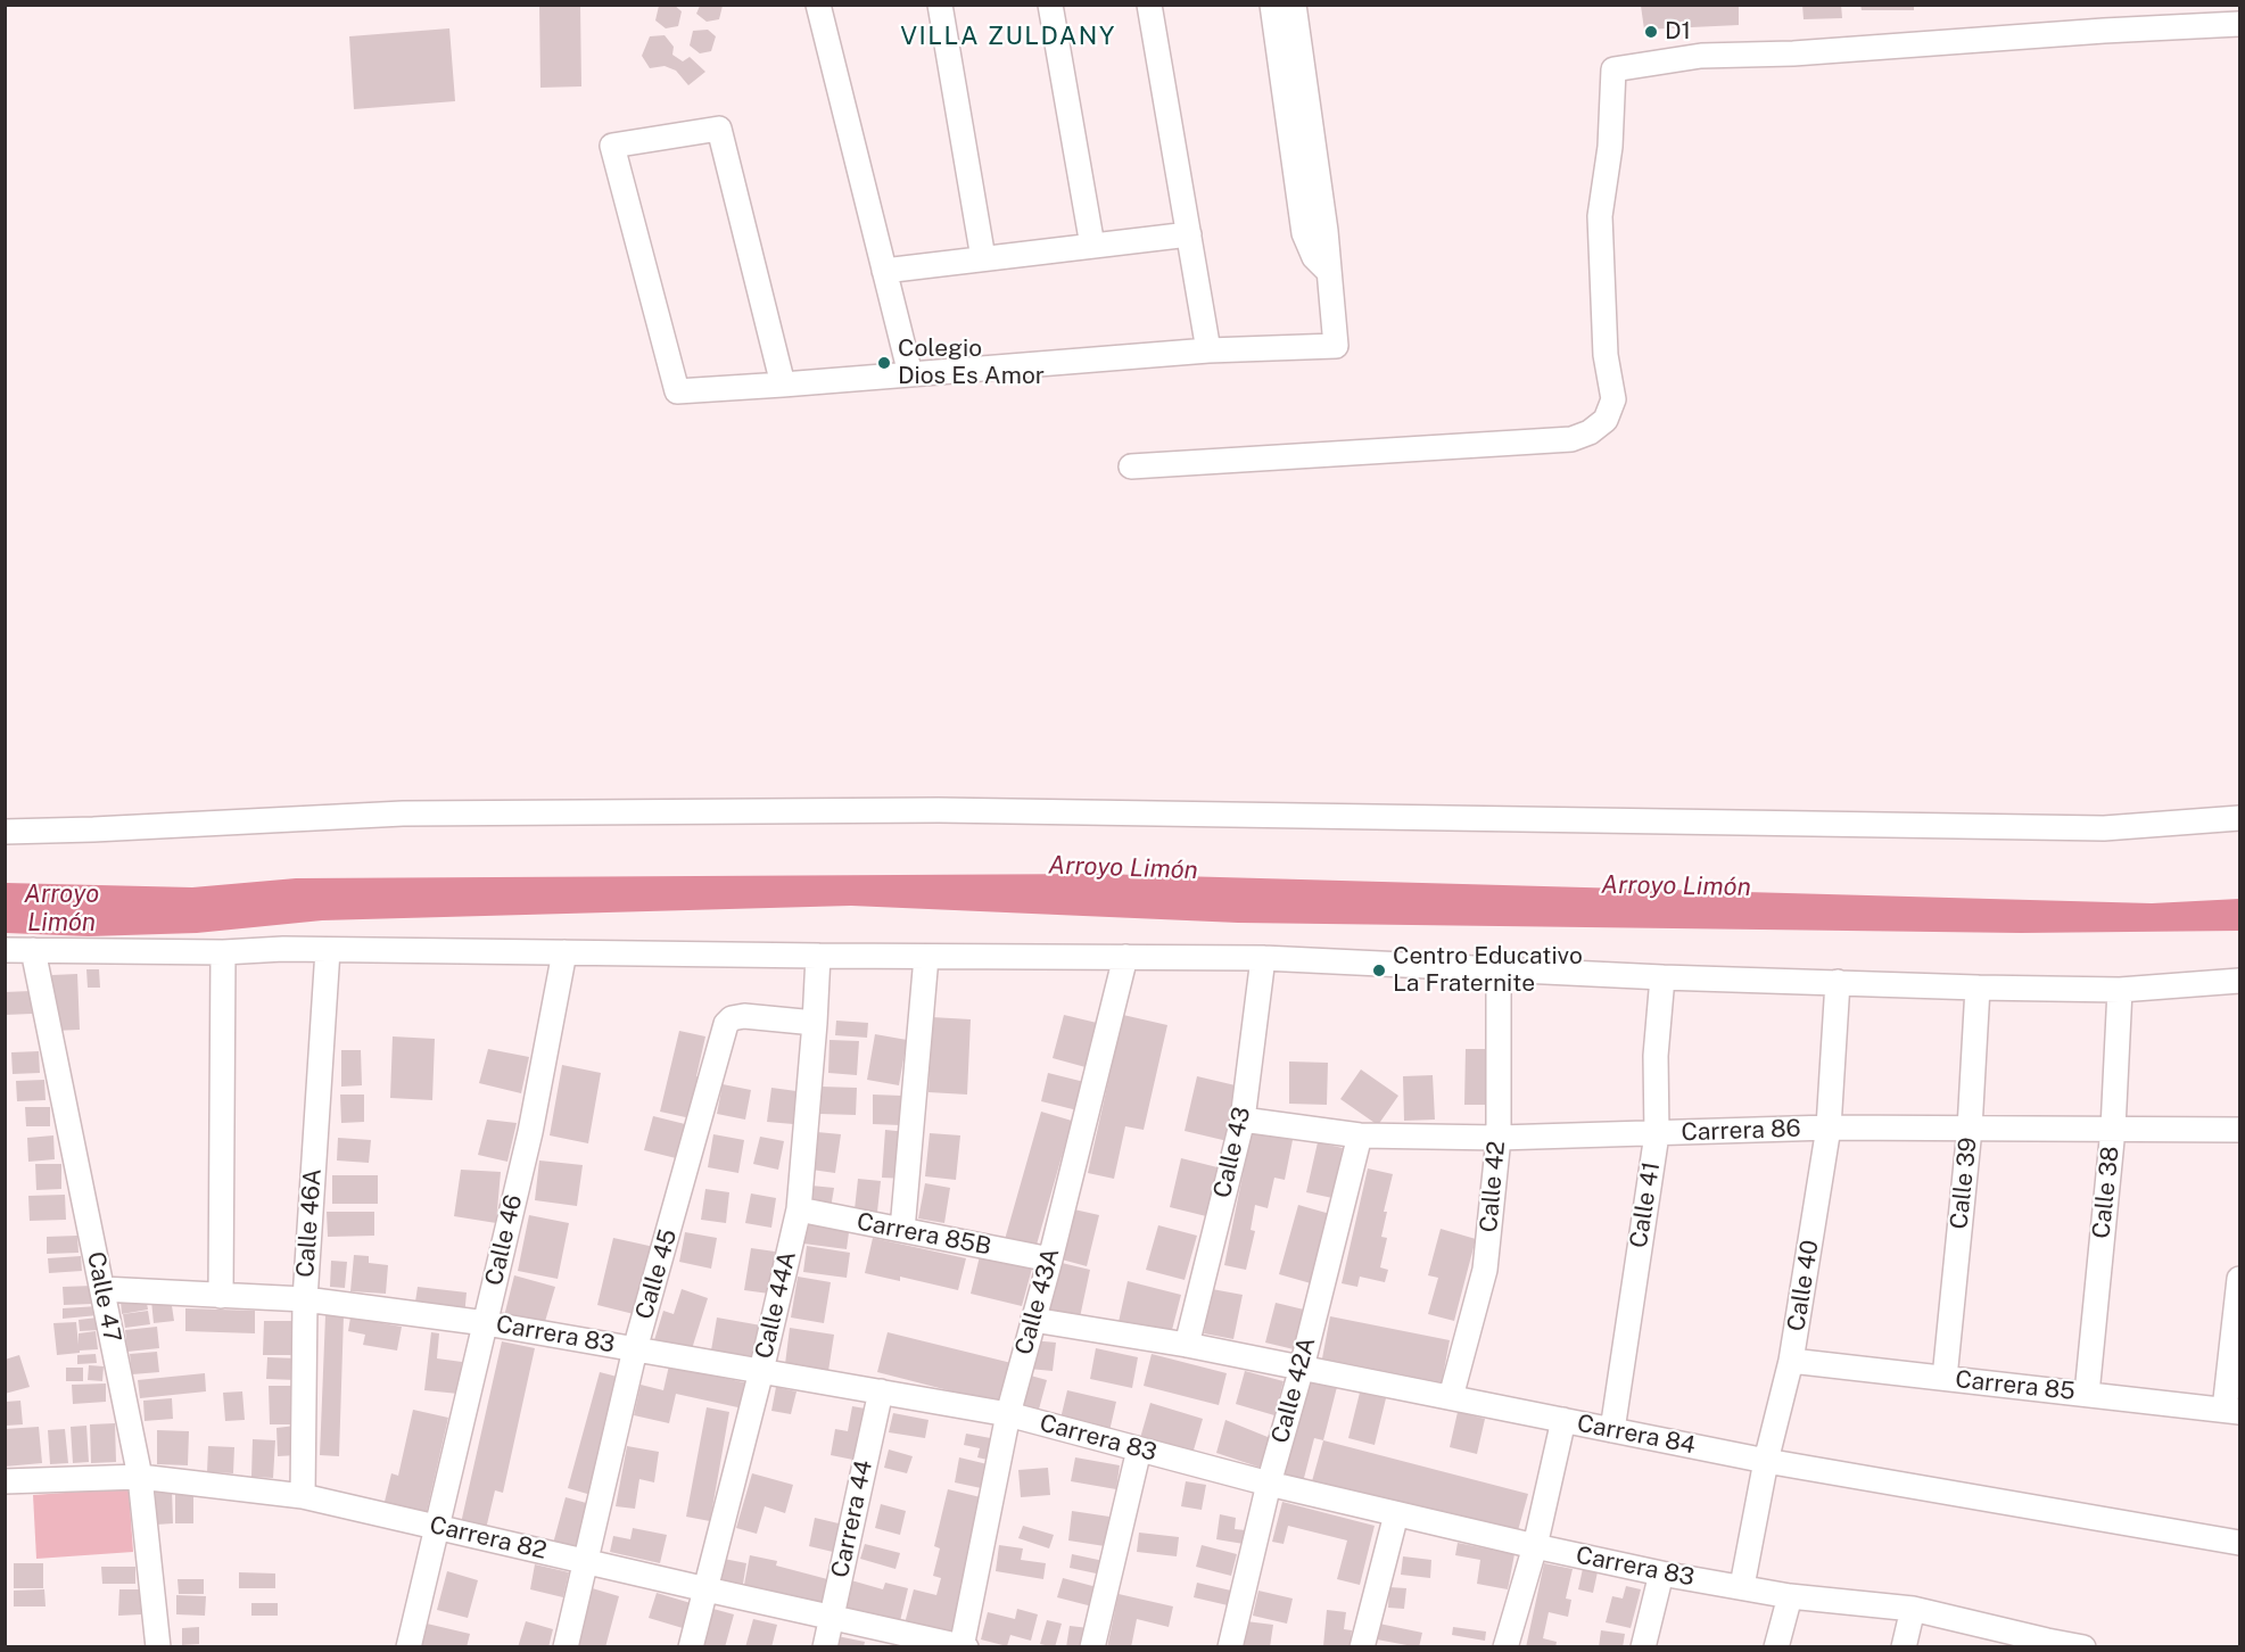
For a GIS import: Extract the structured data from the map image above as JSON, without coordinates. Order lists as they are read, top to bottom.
{
  "streets": {
    "street": [
      "Carrera 86",
      "Calle 43",
      "Calle 39",
      "Calle 42",
      "Calle 38",
      "Calle 41",
      "Calle 46A",
      "Carrera 85B",
      "Calle 46",
      "Calle 45",
      "Calle 40",
      "Calle 47",
      "Calle 43A",
      "Calle 44A",
      "Carrera 83",
      "Carrera 85",
      "Calle 42A",
      "Carrera 84",
      "Carrera 44",
      "Carrera 82"
    ]
  },
  "crossings": [
    ["Carrera 86", "Calle 43"],
    ["Carrera 86", "Calle 39"],
    ["Carrera 86", "Calle 42"],
    ["Carrera 86", "Calle 38"],
    ["Carrera 86", "Calle 41"],
    ["Carrera 86", "Calle 40"],
    ["Carrera 86", "Calle 42A"],
    ["Calle 43", "Carrera 84"],
    ["Calle 39", "Carrera 85"],
    ["Calle 42", "Carrera 84"],
    ["Calle 38", "Carrera 85"],
    ["Calle 41", "Carrera 84"],
    ["Calle 46A", "Carrera 83"],
    ["Calle 46A", "Carrera 82"],
    ["Carrera 85B", "Calle 43A"],
    ["Carrera 85B", "Calle 44A"],
    ["Calle 46", "Carrera 83"],
    ["Calle 46", "Carrera 82"],
    ["Calle 45", "Calle 44A"],
    ["Calle 45", "Carrera 83"],
    ["Calle 45", "Carrera 82"],
    ["Calle 40", "Carrera 83"],
    ["Calle 40", "Carrera 85"],
    ["Calle 40", "Carrera 84"],
    ["Calle 47", "Carrera 83"],
    ["Calle 47", "Carrera 82"],
    ["Calle 43A", "Carrera 83"],
    ["Calle 43A", "Carrera 84"],
    ["Calle 43A", "Carrera 82"],
    ["Calle 44A", "Carrera 83"],
    ["Calle 44A", "Carrera 82"],
    ["Carrera 83", "Calle 42A"],
    ["Carrera 83", "Carrera 44"],
    ["Calle 42A", "Carrera 84"],
    ["Carrera 44", "Carrera 82"]
  ],
  "districts": ["VILLA ZULDANY"],
  "water": ["Arroyo Limón"],
  "places": ["D1", "Colegio Dios Es Amor", "Centro Educativo La Fraternite"]
}
